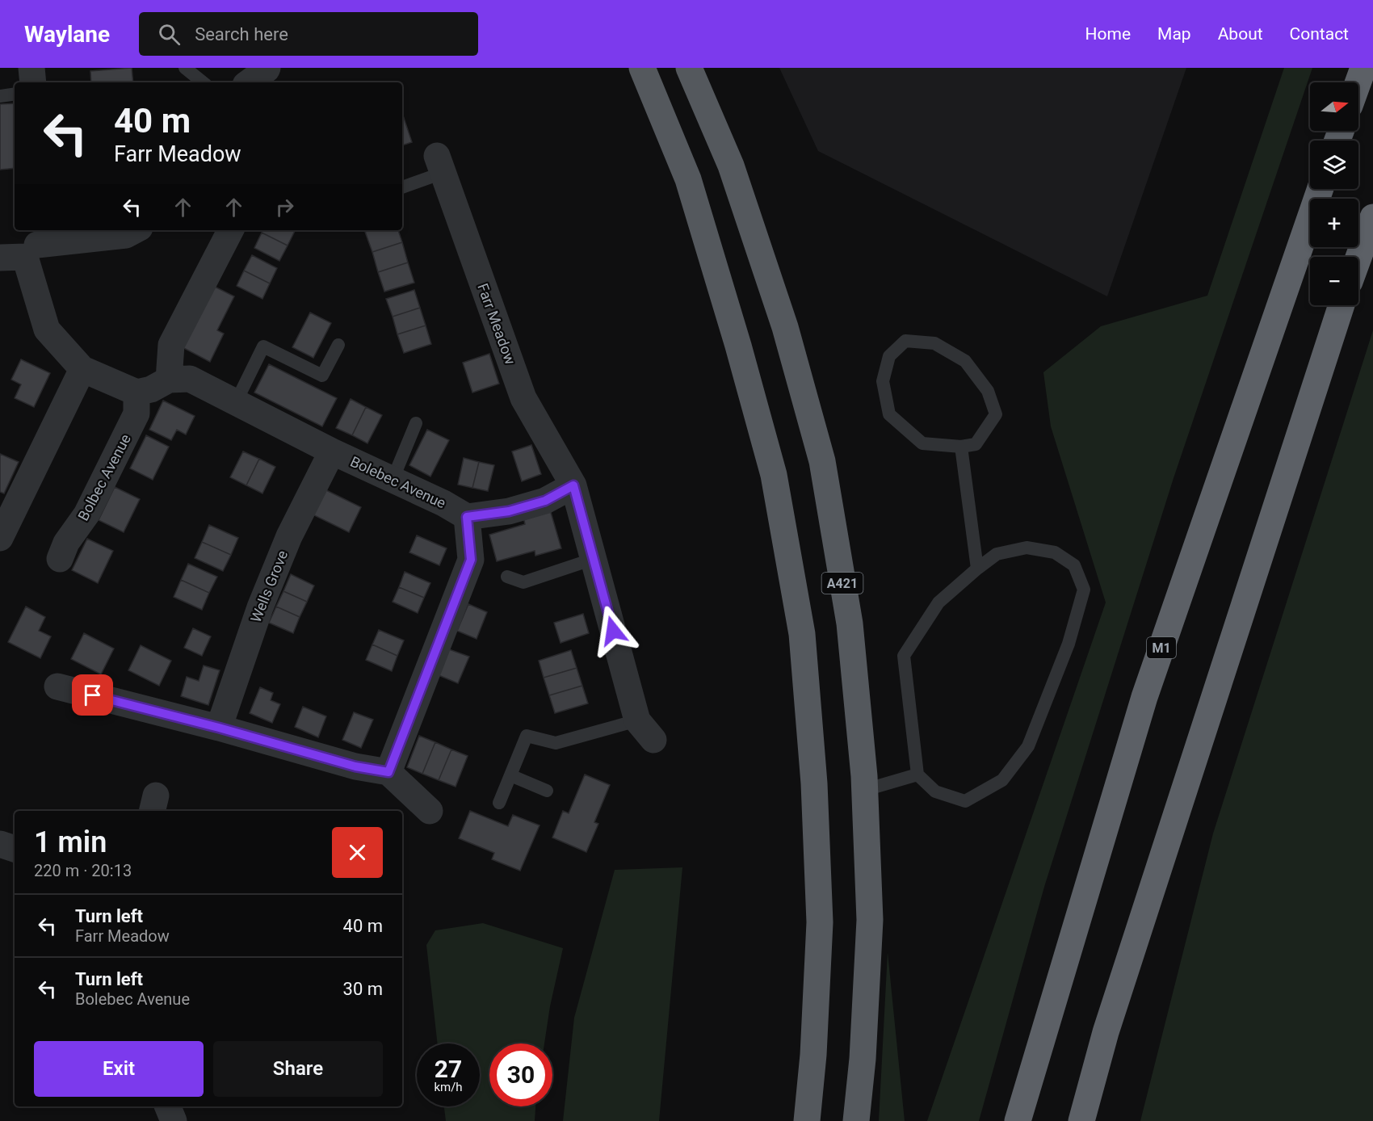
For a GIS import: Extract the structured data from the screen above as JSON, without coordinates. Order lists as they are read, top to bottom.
{
  "streets": {
    "highway": ["A421", "M1"],
    "street": [
      "Farr Meadow",
      "Bolbec Avenue",
      "Bolebec Avenue",
      "Wells Grove"
    ]
  },
  "crossings": [
    ["Bolbec Avenue", "Bolebec Avenue"],
    ["Bolebec Avenue", "Wells Grove"]
  ],
  "north": "right",
  "page": {
    "header": "Waylane",
    "search": "Search here",
    "nav": [
      "Home",
      "Map",
      "About",
      "Contact"
    ],
    "map_buttons": ["+", "−"],
    "turn": ["40 m", "Farr Meadow"],
    "heading": ["1 min", "220 m · 20:13"],
    "list": [
      {
        "name": "Turn left",
        "note": "Farr Meadow",
        "value": "40 m"
      },
      {
        "name": "Turn left",
        "note": "Bolebec Avenue",
        "value": "30 m"
      }
    ],
    "buttons": ["Exit", "Share"],
    "speed": "27 km/h",
    "limit": "30"
  }
}
